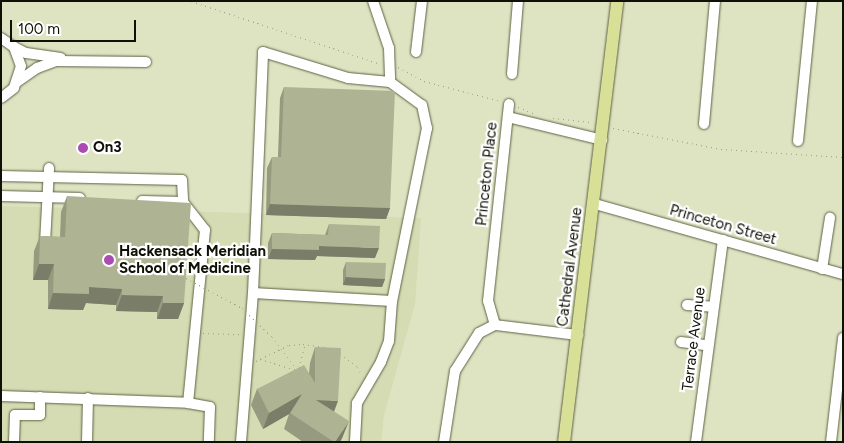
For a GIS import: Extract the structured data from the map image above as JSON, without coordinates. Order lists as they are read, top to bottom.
{
  "streets": {
    "main road": ["Cathedral Avenue"],
    "street": ["Princeton Place", "Princeton Street", "Terrace Avenue"]
  },
  "crossings": [
    ["Princeton Place", "Cathedral Avenue"],
    ["Princeton Street", "Cathedral Avenue"],
    ["Princeton Street", "Terrace Avenue"]
  ],
  "places": ["On3", "Hackensack Meridian School of Medicine"],
  "scale_bar": "100 m"
}
